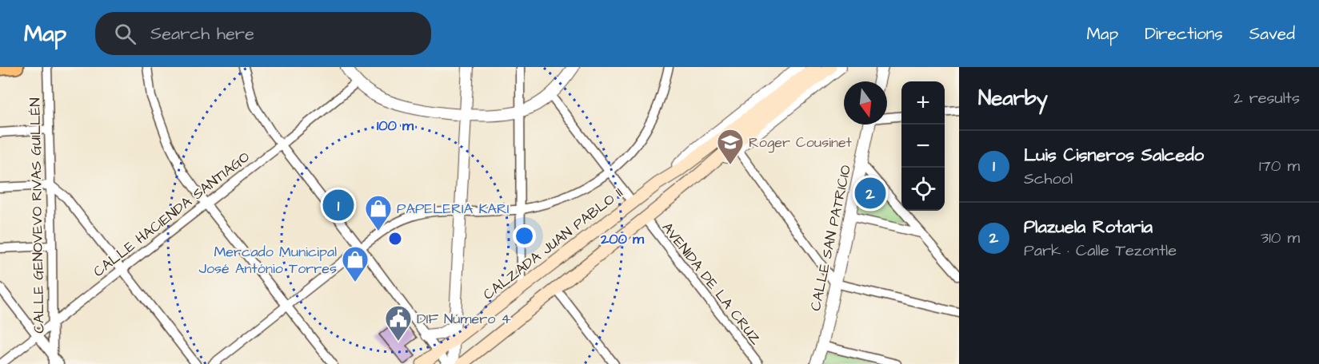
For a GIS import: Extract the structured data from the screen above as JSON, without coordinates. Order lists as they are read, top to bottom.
{
  "streets": {
    "main road": ["CALZADA JUAN PABLO II"],
    "street": [
      "CALLE HACIENDA SANTIAGO",
      "CALLE GENOVEVO RIVAS GUILLÉN",
      "CALLE SAN PATRICIO",
      "AVENIDA DE LA CRUZ"
    ]
  },
  "crossings": [
    ["CALLE HACIENDA SANTIAGO", "CALLE GENOVEVO RIVAS GUILLÉN"],
    ["CALZADA JUAN PABLO II", "AVENIDA DE LA CRUZ"]
  ],
  "places": {
    "school or university": ["Roger Cousinet"],
    "shop": ["PAPELERIA KARI", "Mercado Municipal José António Torres"],
    "public building": ["DIF Número 4"]
  },
  "north": "bottom",
  "page": {
    "header": "Map",
    "search": "Search here",
    "nav": ["Map", "Directions", "Saved"],
    "heading": ["Nearby", "2 results"],
    "map_buttons": ["+", "−"],
    "list": [
      {
        "mark": "1",
        "name": "Luis Cisneros Salcedo",
        "note": "School",
        "value": "170 m"
      },
      {
        "mark": "2",
        "name": "Plazuela Rotaria",
        "note": "Park · Calle Tezontle",
        "value": "310 m"
      }
    ],
    "pins": ["2", "1"]
  },
  "rings": ["100 m", "200 m"]
}
